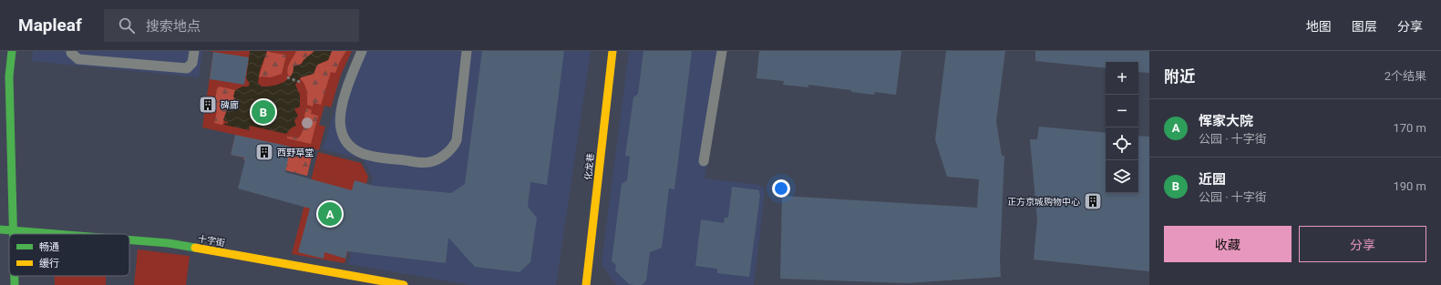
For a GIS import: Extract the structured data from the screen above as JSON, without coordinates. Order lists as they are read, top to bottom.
{
  "streets": {
    "street": ["化龙巷", "十字街"]
  },
  "places": {
    "building": ["碑廊", "西野草堂", "正方京城购物中心"]
  },
  "legend": ["畅通", "缓行"],
  "page": {
    "header": "Mapleaf",
    "search": "搜索地点",
    "nav": ["地图", "图层", "分享"],
    "heading": ["附近", "2个结果"],
    "map_buttons": ["+", "−"],
    "pins": ["B", "A"],
    "list": [
      {
        "mark": "A",
        "name": "恽家大院",
        "note": "公园 · 十字街",
        "value": "170 m"
      },
      {
        "mark": "B",
        "name": "近园",
        "note": "公园 · 十字街",
        "value": "190 m"
      }
    ],
    "buttons": ["收藏", "分享"]
  }
}
